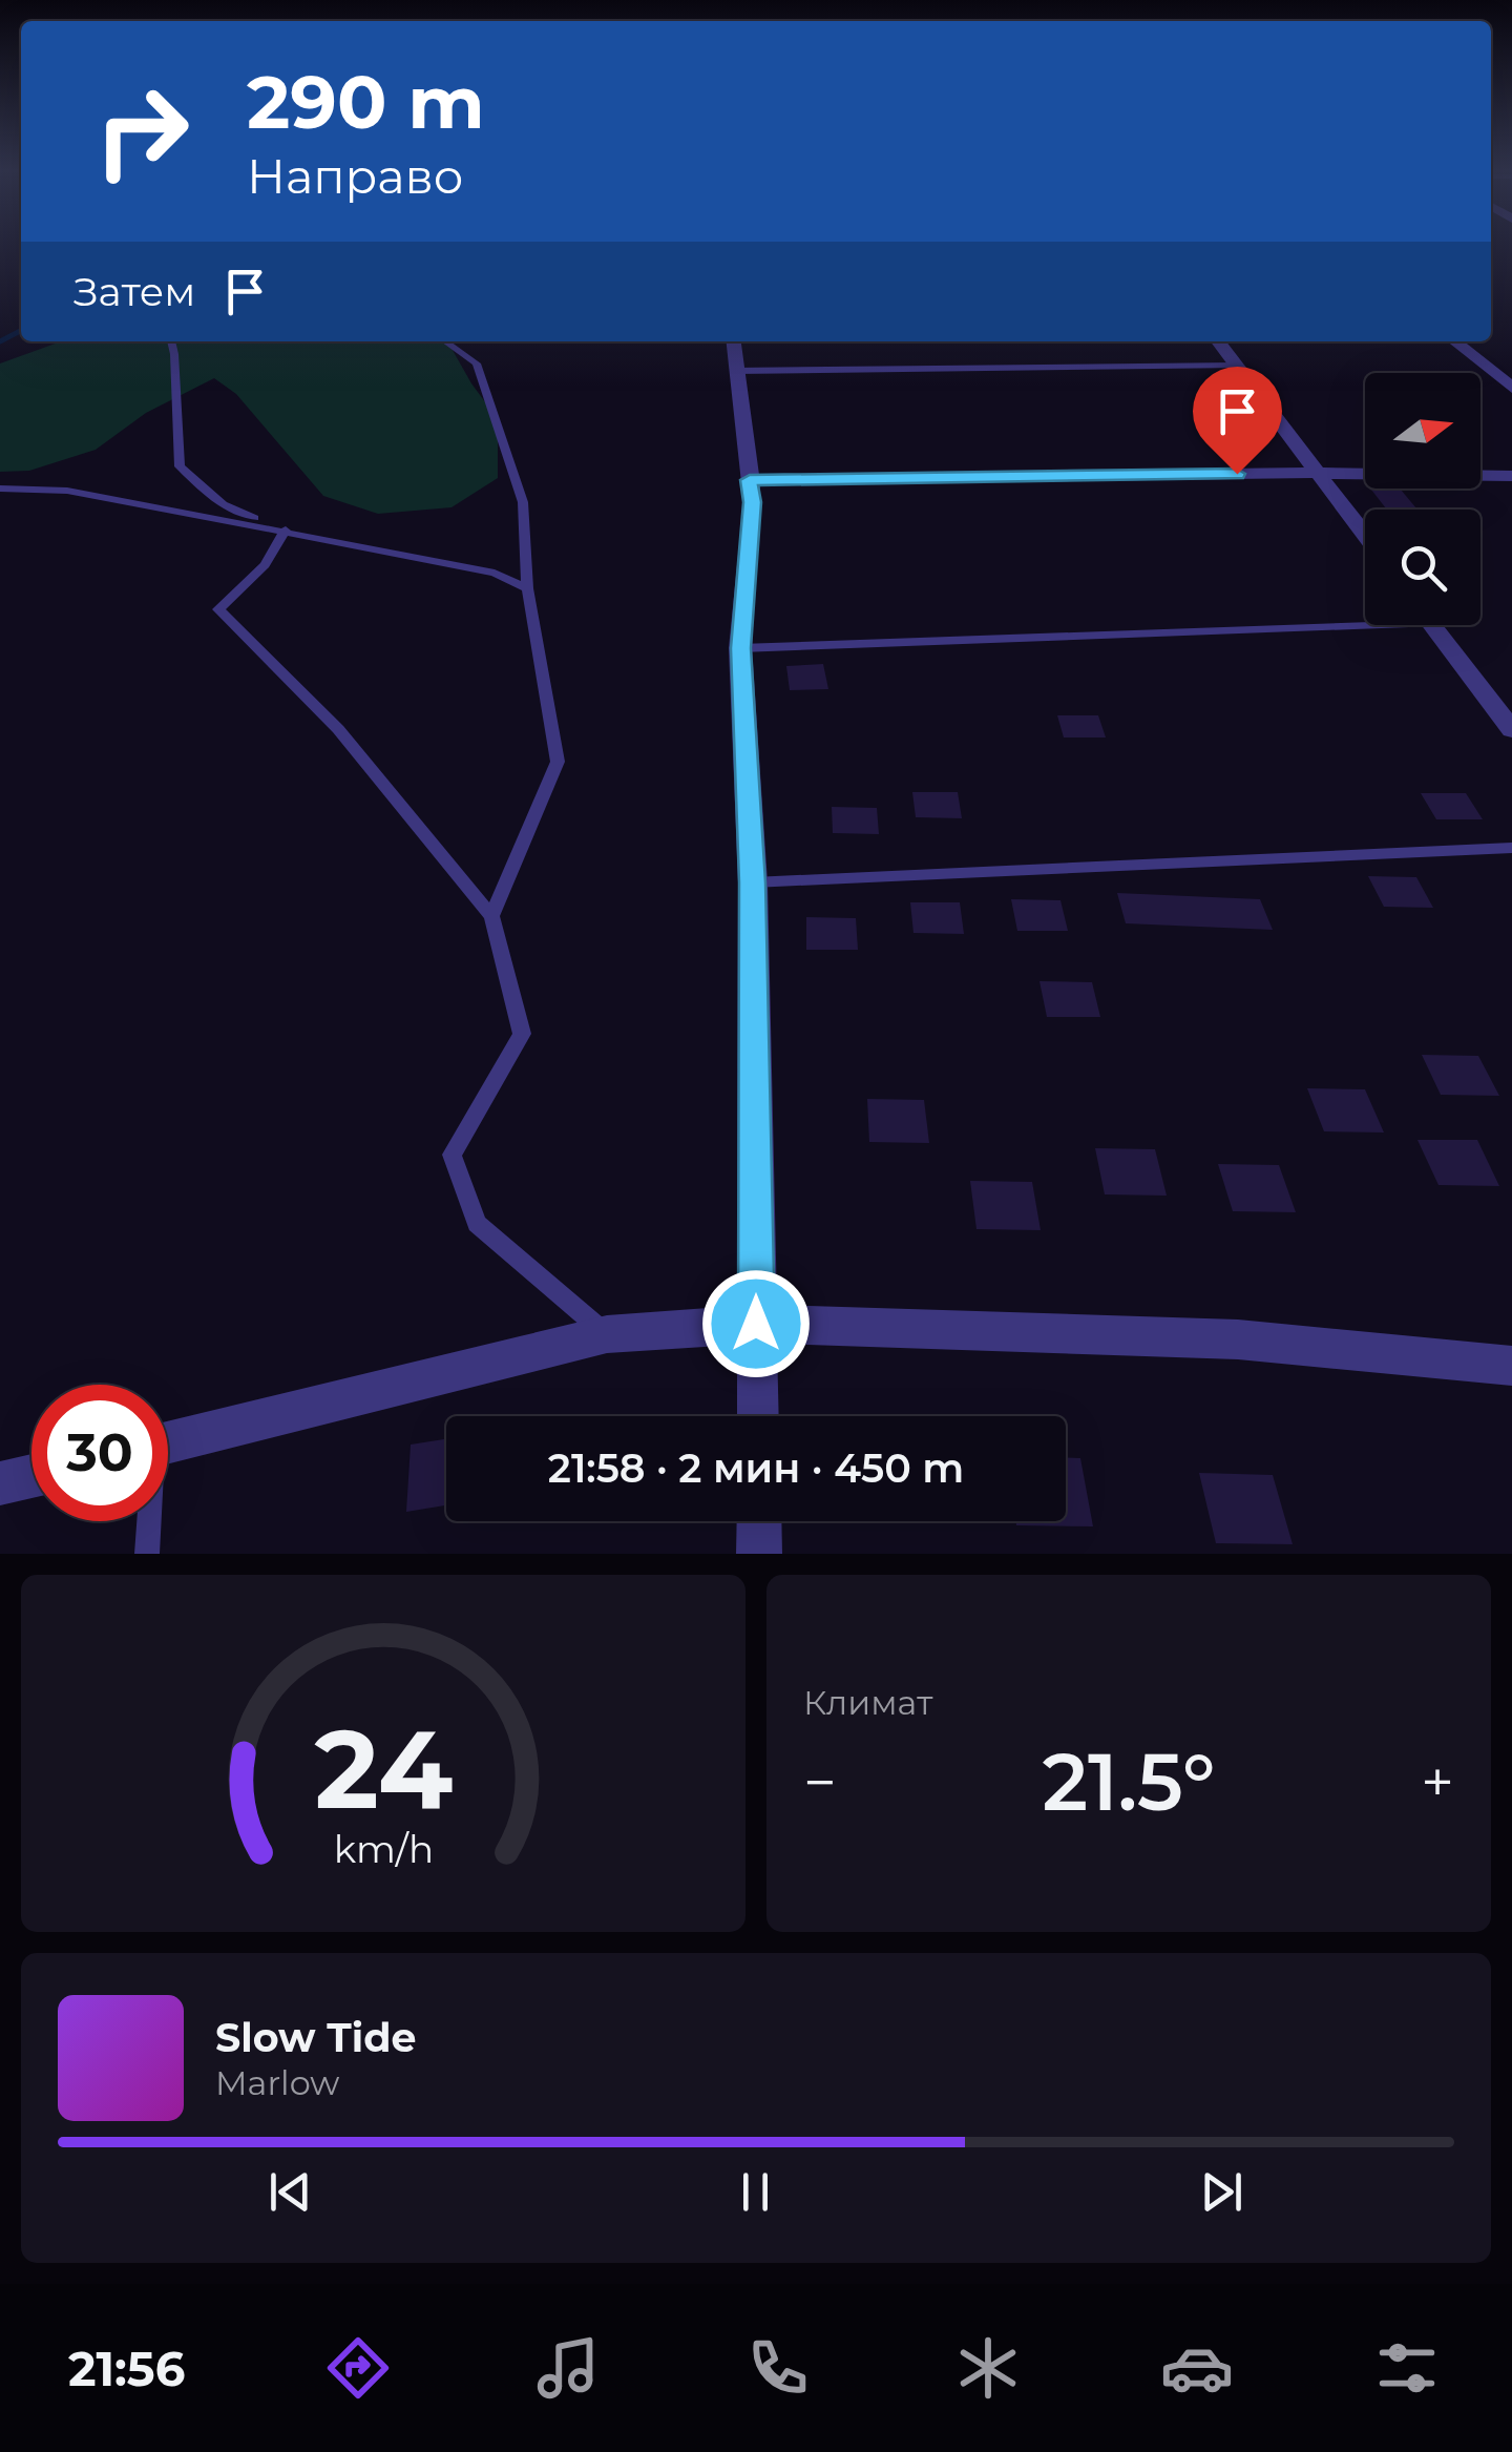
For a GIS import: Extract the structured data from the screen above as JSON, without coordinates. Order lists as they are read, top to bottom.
{
  "north": "right",
  "page": {
    "turn": ["290 m", "Направо"],
    "then": "Затем",
    "limit": "30",
    "trip": "21:58 · 2 мин · 450 m",
    "tile": "Климат",
    "heat": ["−", "21.5°", "+"],
    "song": ["Slow Tide", "Marlow"],
    "tabs": "21:56",
    "gauge": ["24", "km/h"]
  }
}
